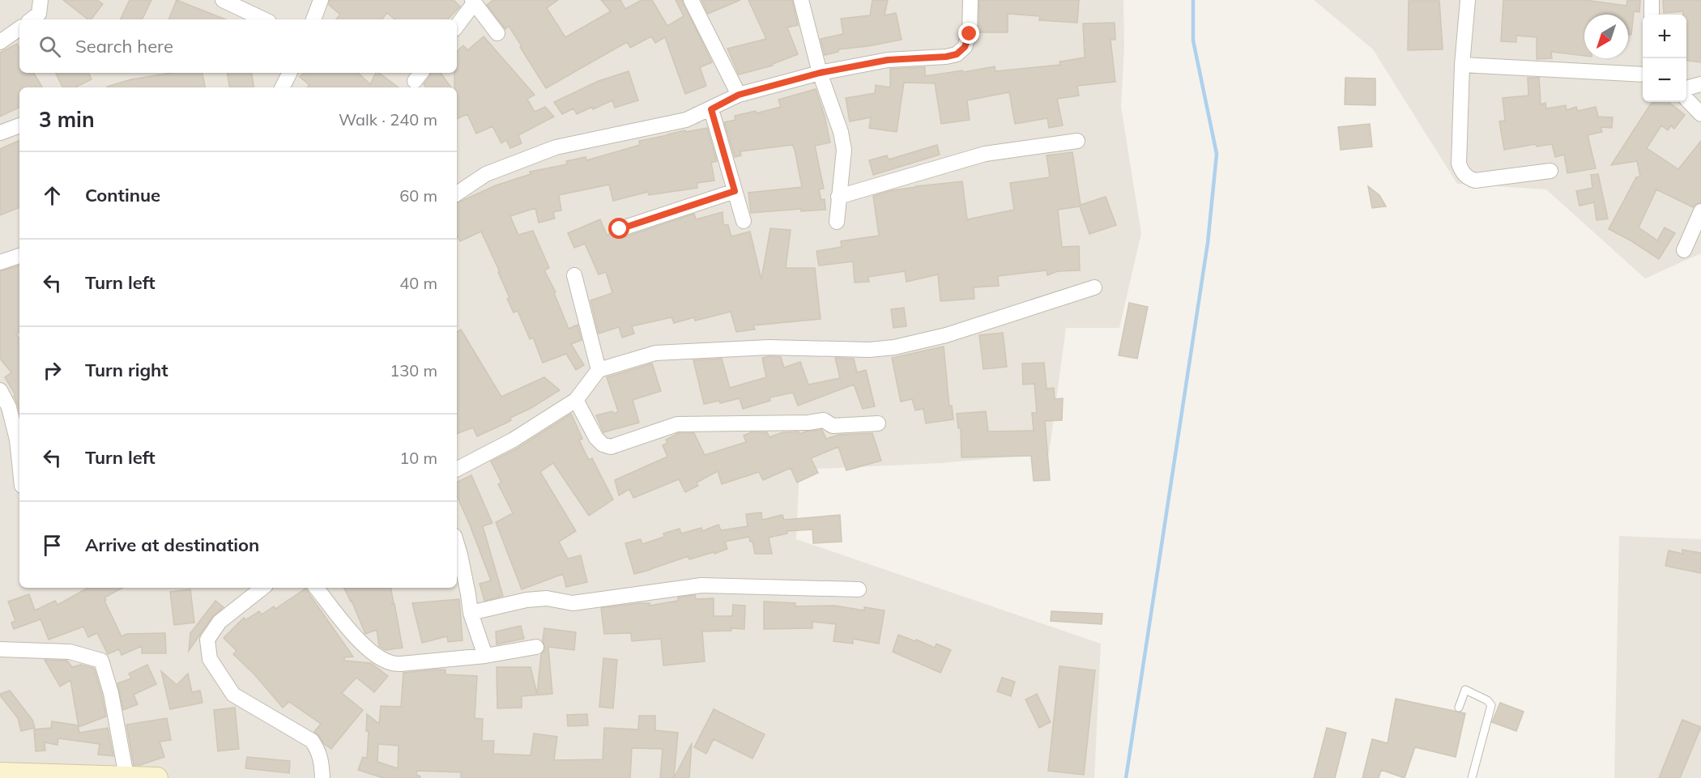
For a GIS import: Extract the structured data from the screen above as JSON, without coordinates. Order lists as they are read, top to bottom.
{
  "north": "bottom left",
  "page": {
    "map_buttons": ["+", "−"],
    "search": "Search here",
    "heading": ["3 min", "Walk · 240 m"],
    "list": [
      ["Continue", "60 m"],
      ["Turn left", "40 m"],
      ["Turn right", "130 m"],
      ["Turn left", "10 m"],
      "Arrive at destination"
    ]
  }
}
